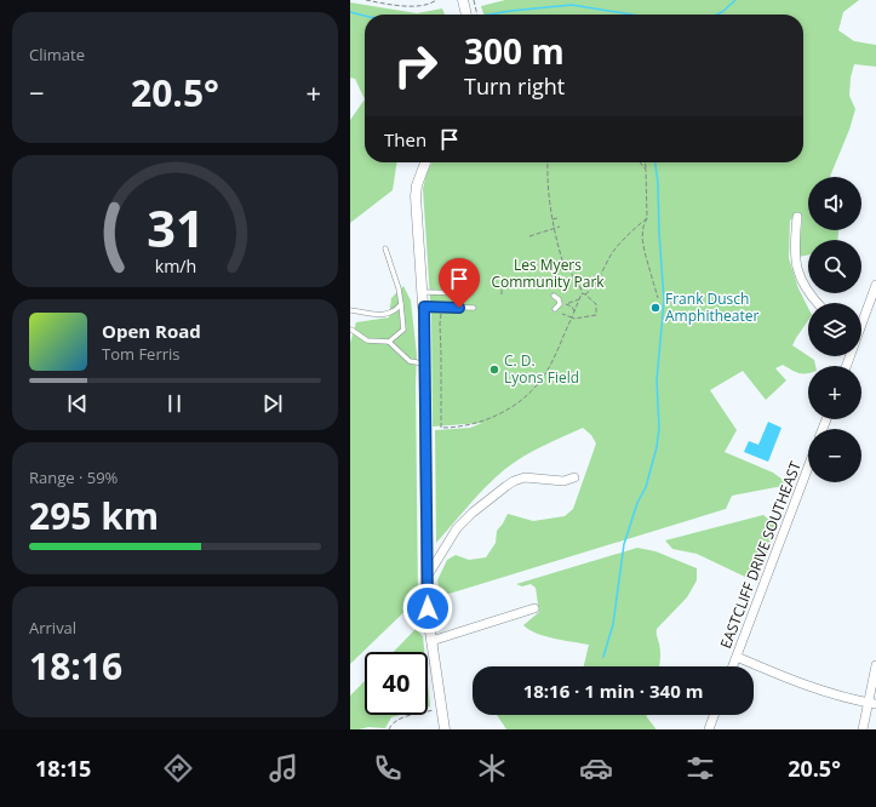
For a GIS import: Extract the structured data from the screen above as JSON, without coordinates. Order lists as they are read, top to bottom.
{
  "streets": {
    "street": ["EASTCLIFF DRIVE SOUTHEAST"]
  },
  "parks": ["Les Myers Community Park"],
  "places": ["Frank Dusch Amphitheater", "C. D. Lyons Field"],
  "page": {
    "tile": [
      "Climate",
      ["Range · 59%", "295 km"],
      ["Arrival", "18:16"]
    ],
    "turn": ["300 m", "Turn right"],
    "heat": ["−", "20.5°", "+"],
    "then": "Then",
    "map_buttons": ["+", "−"],
    "song": ["Open Road", "Tom Ferris"],
    "limit": "40",
    "trip": "18:16 · 1 min · 340 m",
    "tabs": ["18:15", "20.5°"],
    "gauge": ["31", "km/h"]
  }
}
